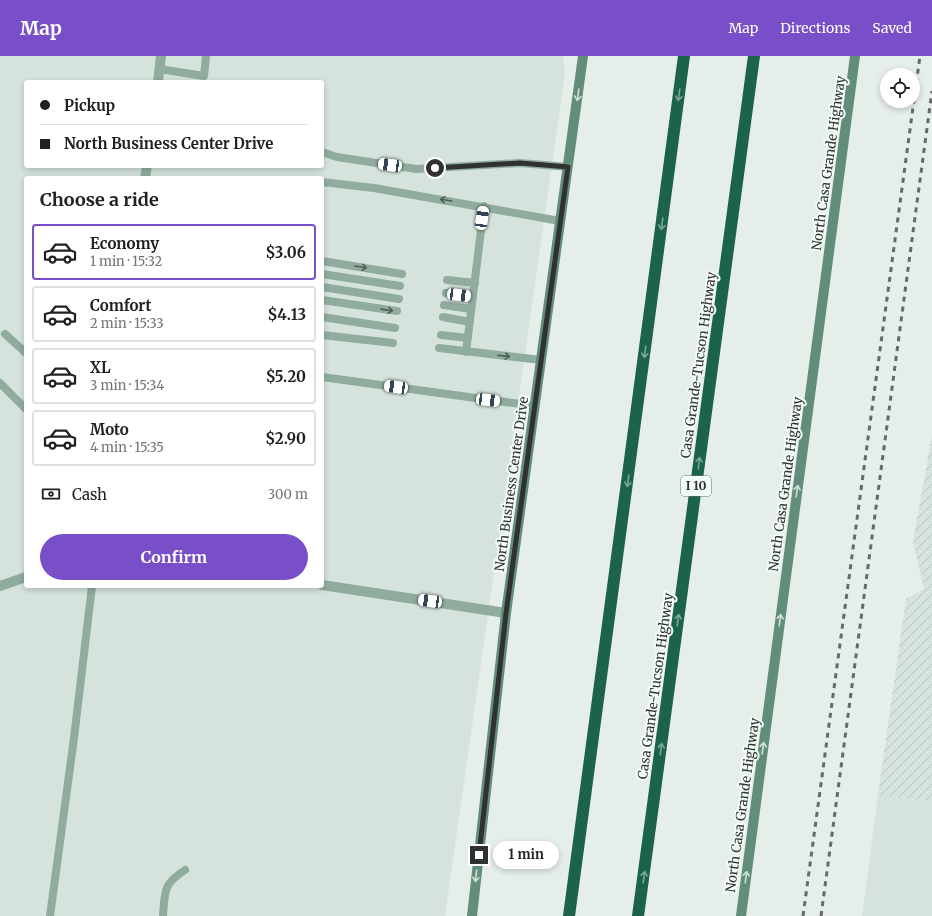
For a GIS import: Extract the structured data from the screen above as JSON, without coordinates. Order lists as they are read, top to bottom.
{
  "streets": {
    "highway": ["Casa Grande-Tucson Highway", "I 10"],
    "main road": ["North Casa Grande Highway", "North Business Center Drive"]
  },
  "one_way": ["North Casa Grande Highway", "North Business Center Drive"],
  "page": {
    "header": "Map",
    "nav": ["Map", "Directions", "Saved"],
    "banner": ["Pickup", "North Business Center Drive"],
    "heading": "Choose a ride",
    "list": [
      {
        "name": "Economy",
        "note": "1 min · 15:32",
        "value": "$3.06"
      },
      {
        "name": "Comfort",
        "note": "2 min · 15:33",
        "value": "$4.13"
      },
      {
        "name": "XL",
        "note": "3 min · 15:34",
        "value": "$5.20"
      },
      {
        "name": "Moto",
        "note": "4 min · 15:35",
        "value": "$2.90"
      }
    ],
    "pay": ["Cash", "300 m"],
    "buttons": "Confirm",
    "bubble": "1 min"
  }
}
